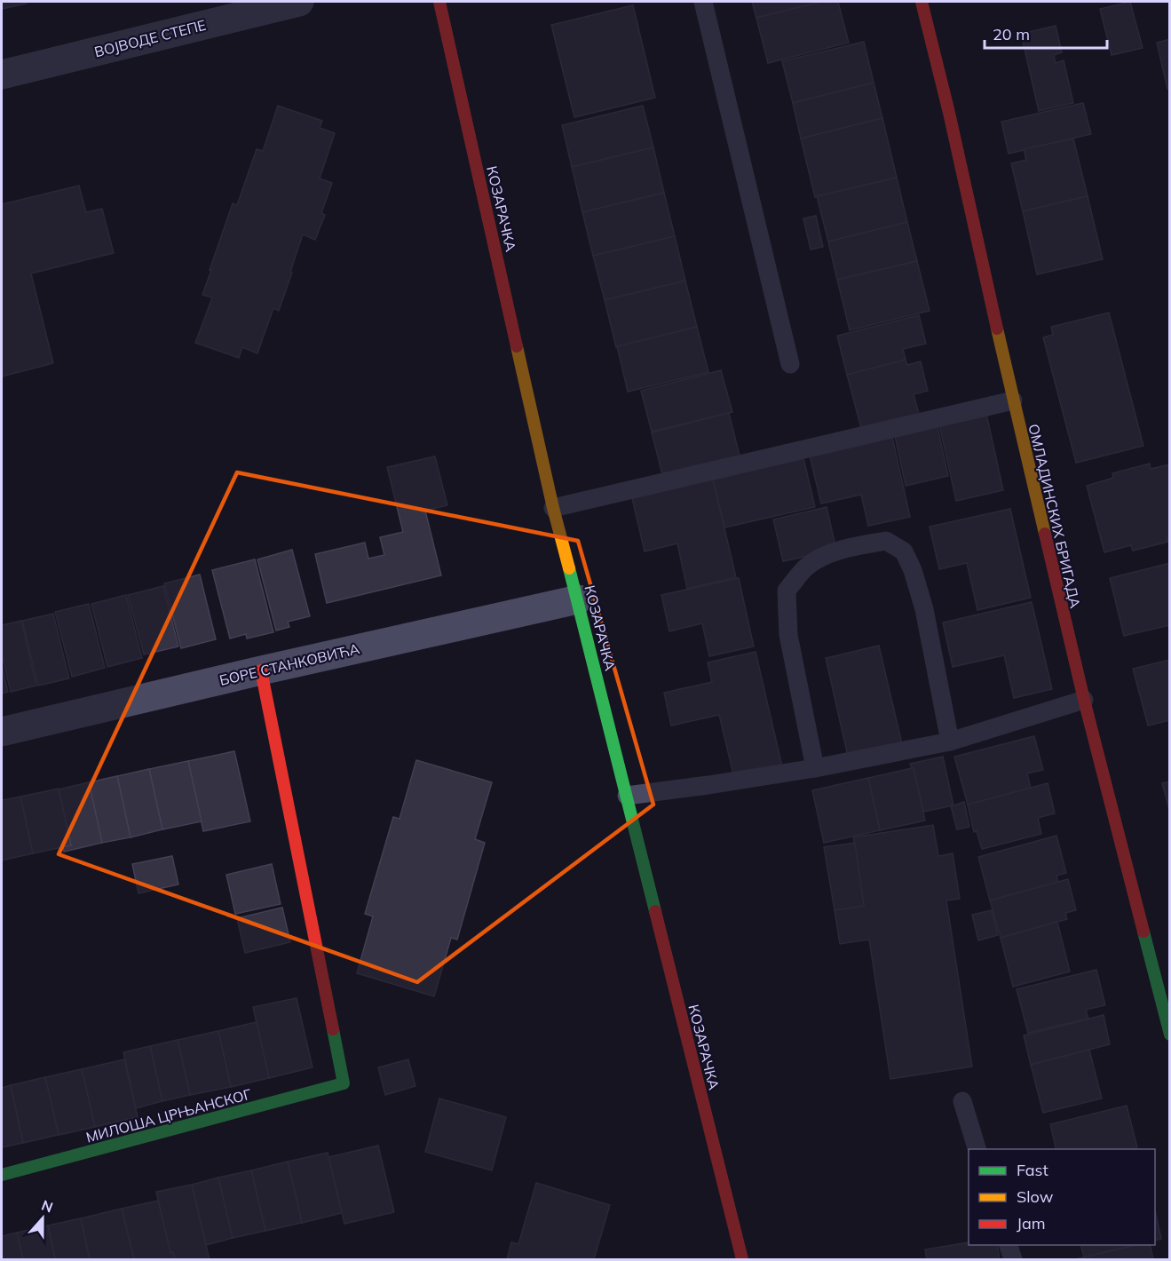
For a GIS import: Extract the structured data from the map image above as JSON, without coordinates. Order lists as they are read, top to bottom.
{
  "streets": {
    "street": [
      "ВОЈВОДЕ СТЕПЕ",
      "КОЗАРАЧКА",
      "ОМЛАДИНСКИХ БРИГАДА",
      "БОРЕ СТАНКОВИЋА",
      "МИЛОША ЦРЊАНСКОГ"
    ]
  },
  "crossings": [
    ["КОЗАРАЧКА", "БОРЕ СТАНКОВИЋА"],
    ["БОРЕ СТАНКОВИЋА", "МИЛОША ЦРЊАНСКОГ"]
  ],
  "legend": ["Fast", "Slow", "Jam"],
  "scale_bar": "20 m",
  "north": "top"
}
